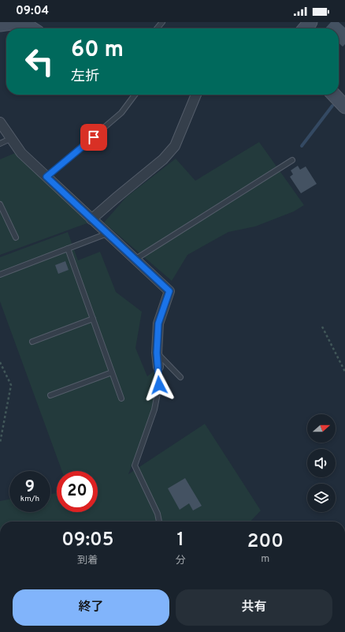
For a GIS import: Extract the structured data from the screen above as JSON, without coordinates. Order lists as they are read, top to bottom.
{
  "north": "right",
  "page": {
    "status": "09:04",
    "turn": ["60 m", "左折"],
    "speed": "9 km/h",
    "limit": "20",
    "eta": [
      "09:05",
      "到着",
      "1",
      "分",
      "200",
      "m"
    ],
    "buttons": ["終了", "共有"]
  }
}
